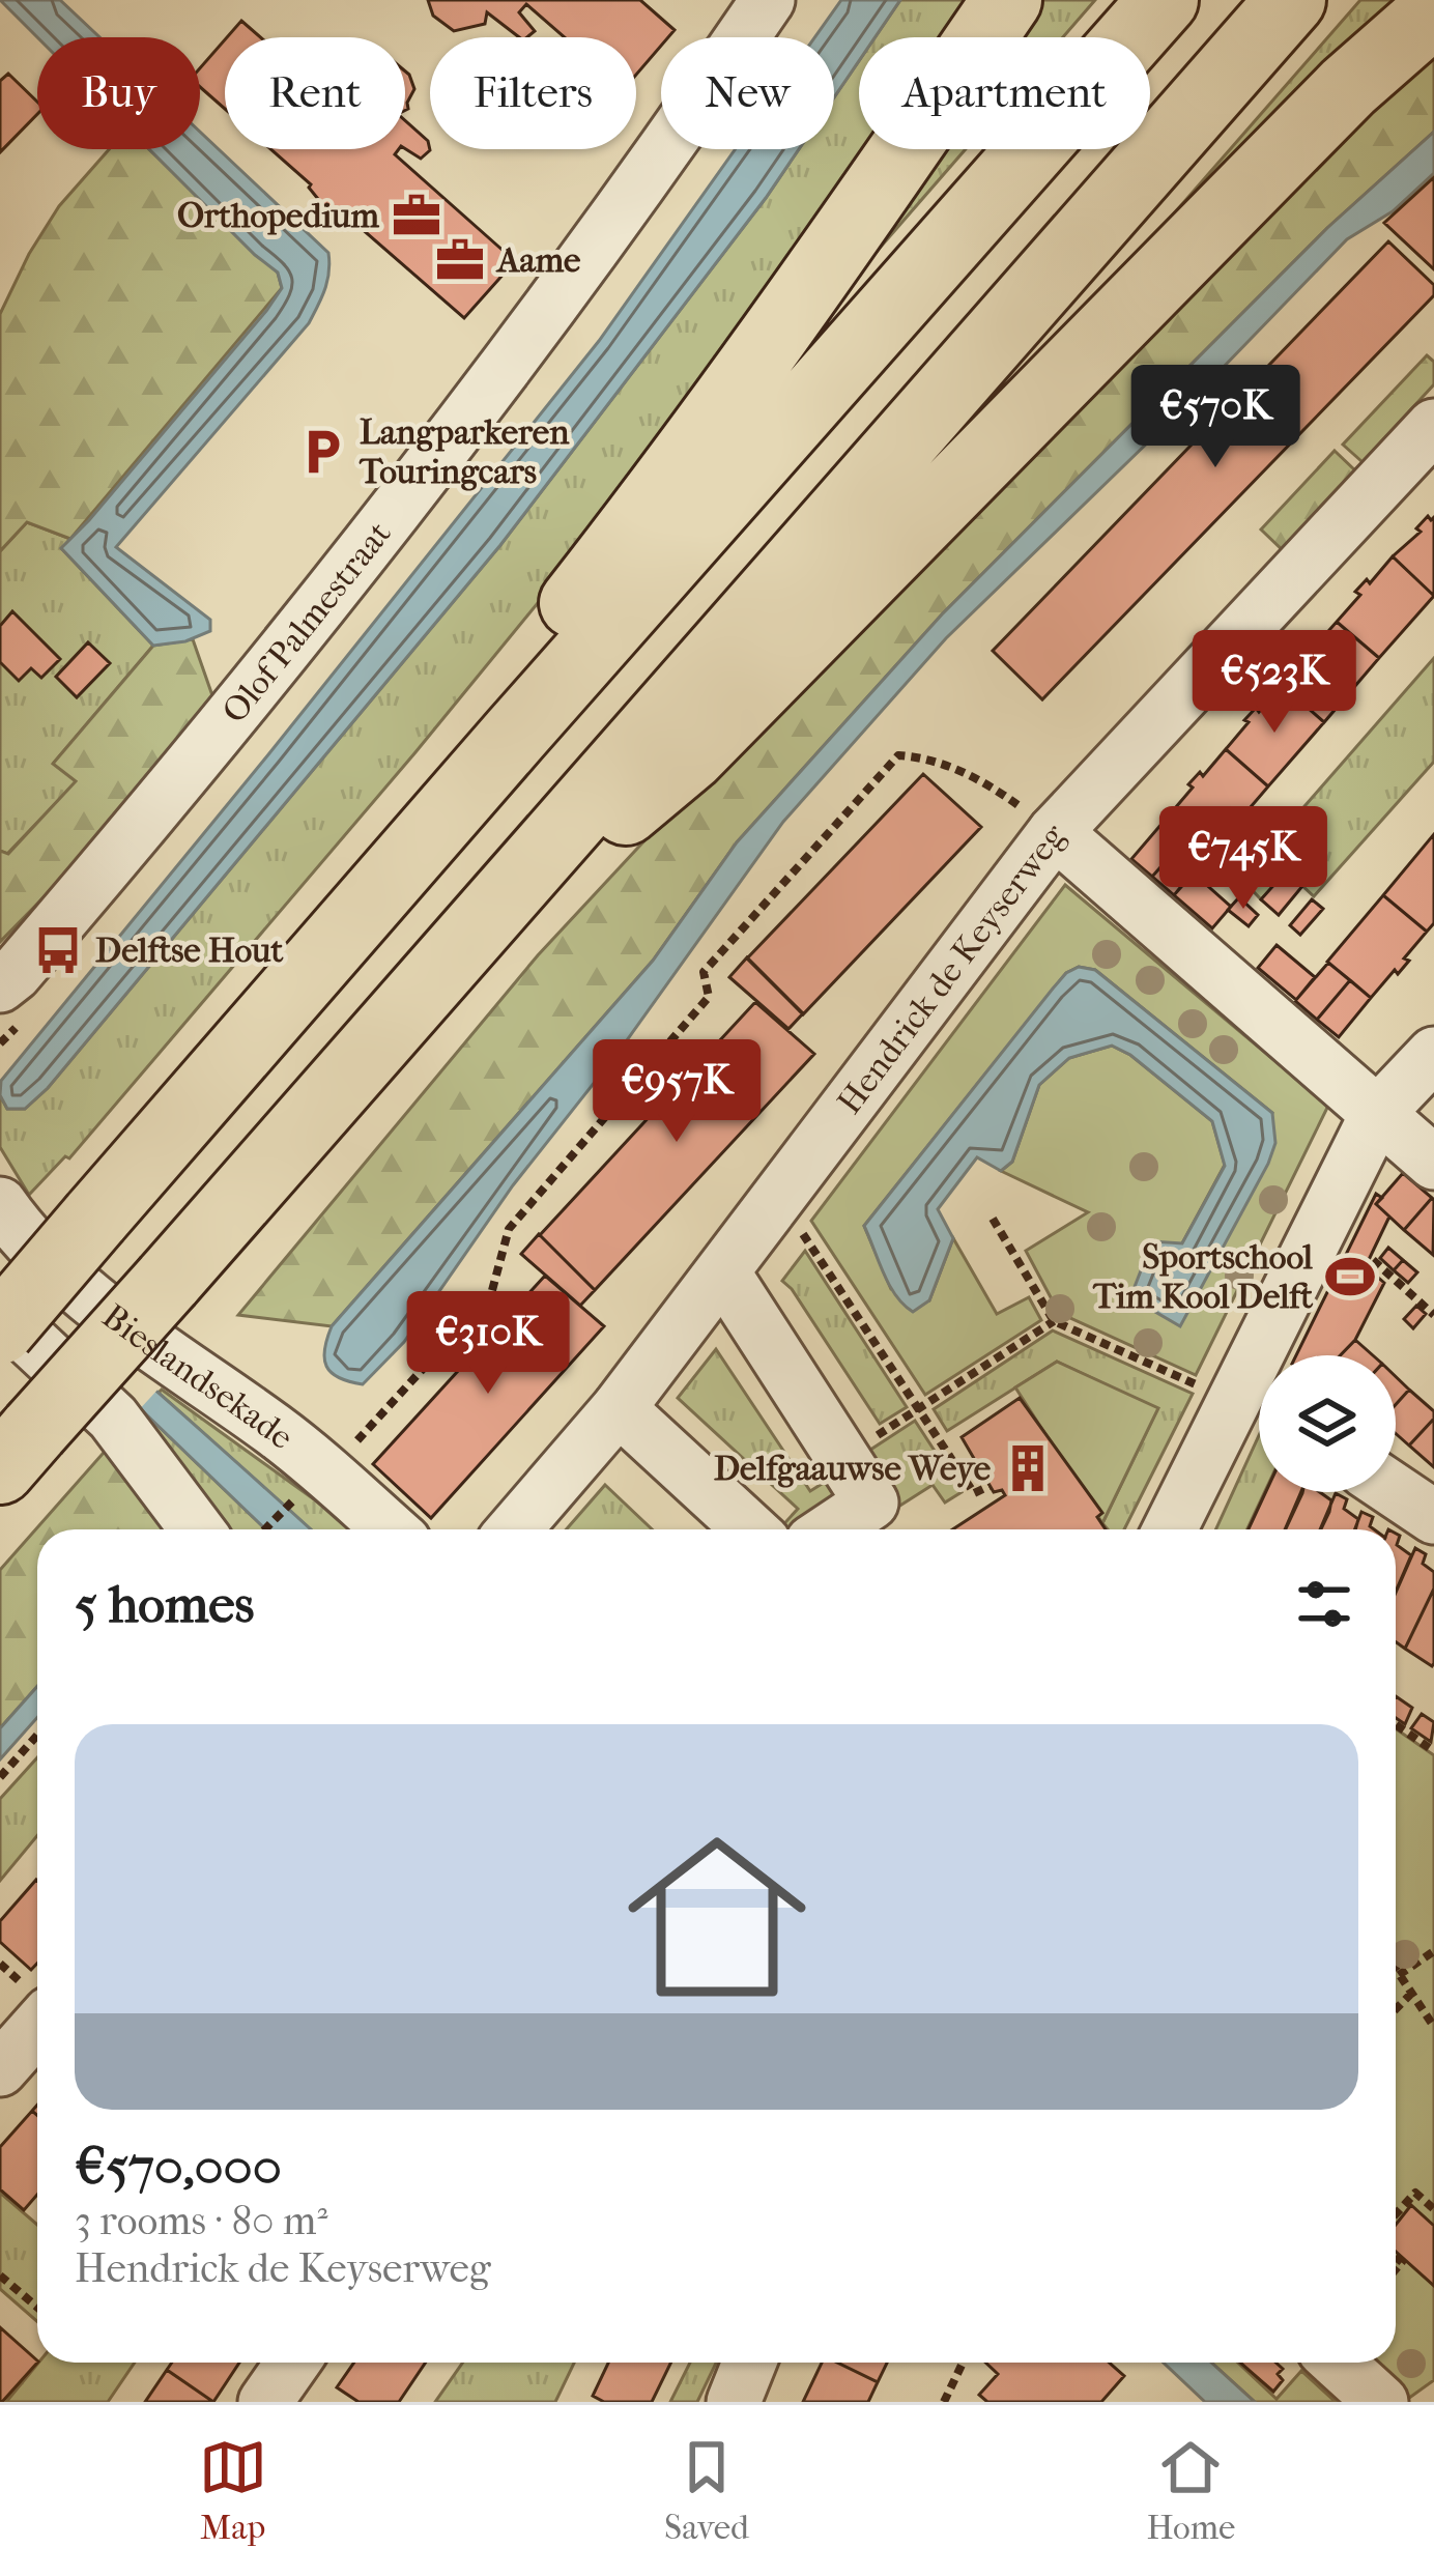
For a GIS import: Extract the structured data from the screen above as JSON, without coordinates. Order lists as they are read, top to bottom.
{
  "streets": {
    "street": ["Olof Palmestraat", "Hendrick de Keyserweg", "Bieslandsekade"]
  },
  "places": {
    "office": ["Orthopedium", "Aame"],
    "parking": ["Langparkeren Touringcars"],
    "bus stop": ["Delftse Hout"],
    "sports": ["Sportschool Tim Kool Delft"],
    "building": ["Delfgaauwse Weye"]
  },
  "page": {
    "chip": [
      "Buy",
      "Rent",
      "Filters",
      "New",
      "Apartment"
    ],
    "price": [
      "€570K",
      "€523K",
      "€745K",
      "€957K",
      "€310K"
    ],
    "heading": "5 homes",
    "list": [
      {
        "name": "€570,000",
        "note": "3 rooms · 80 m² · Hendrick de Keyserweg"
      }
    ],
    "tabs": ["Map", "Saved", "Home"]
  }
}
